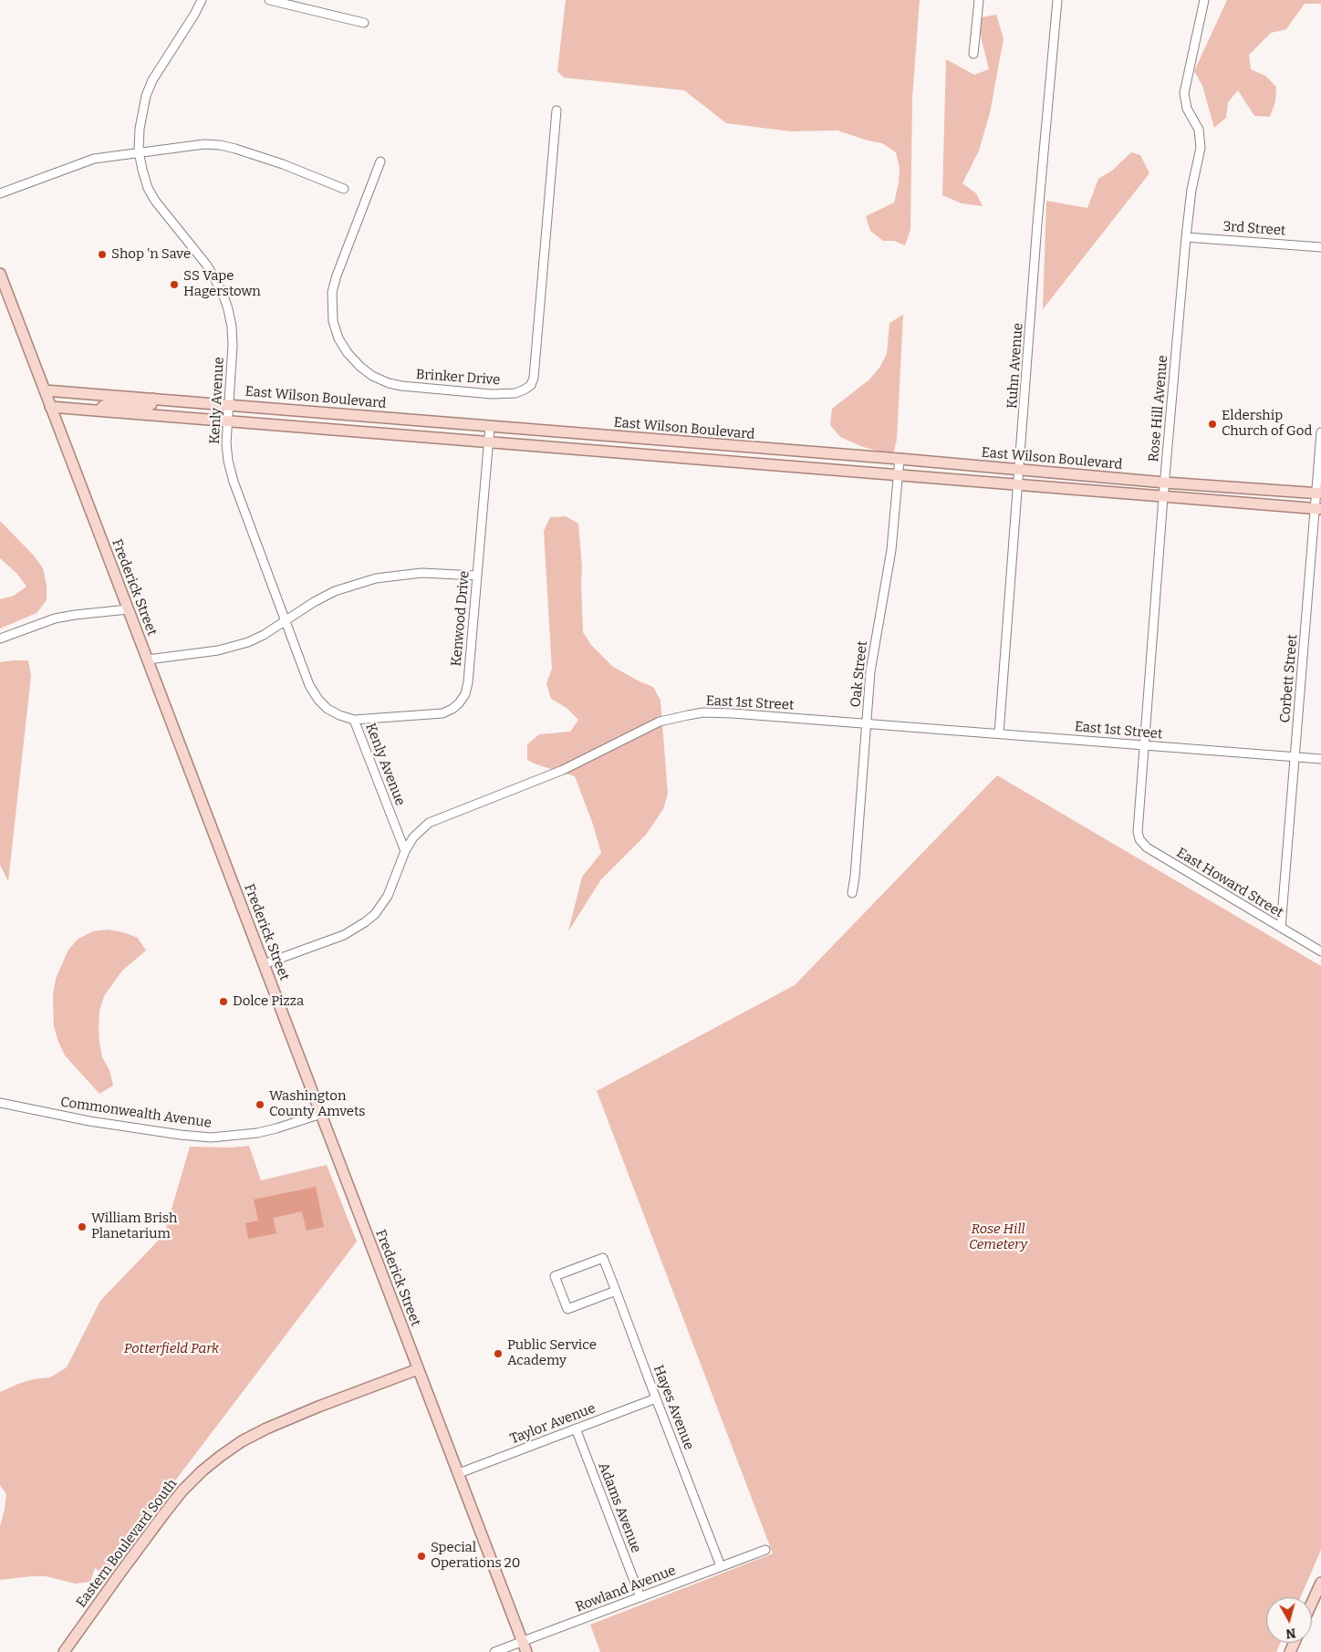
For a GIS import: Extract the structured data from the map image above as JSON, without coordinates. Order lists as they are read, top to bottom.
{
  "streets": {
    "main road": ["East Wilson Boulevard", "Frederick Street", "Eastern Boulevard South"],
    "street": [
      "3rd Street",
      "Kuhn Avenue",
      "Brinker Drive",
      "Kenly Avenue",
      "Rose Hill Avenue",
      "Kenwood Drive",
      "Oak Street",
      "Corbett Street",
      "East 1st Street",
      "East Howard Street",
      "Commonwealth Avenue",
      "Hayes Avenue",
      "Taylor Avenue",
      "Adams Avenue",
      "Rowland Avenue"
    ]
  },
  "crossings": [
    ["3rd Street", "Rose Hill Avenue"],
    ["Kuhn Avenue", "East Wilson Boulevard"],
    ["Kuhn Avenue", "East 1st Street"],
    ["East Wilson Boulevard", "Kenly Avenue"],
    ["East Wilson Boulevard", "Rose Hill Avenue"],
    ["East Wilson Boulevard", "Frederick Street"],
    ["East Wilson Boulevard", "Kenwood Drive"],
    ["East Wilson Boulevard", "Oak Street"],
    ["East Wilson Boulevard", "Corbett Street"],
    ["Kenly Avenue", "Kenwood Drive"],
    ["Kenly Avenue", "East 1st Street"],
    ["Rose Hill Avenue", "East 1st Street"],
    ["Rose Hill Avenue", "East Howard Street"],
    ["Frederick Street", "East 1st Street"],
    ["Frederick Street", "Commonwealth Avenue"],
    ["Frederick Street", "Taylor Avenue"],
    ["Frederick Street", "Eastern Boulevard South"],
    ["Frederick Street", "Rowland Avenue"],
    ["Oak Street", "East 1st Street"],
    ["Corbett Street", "East 1st Street"],
    ["Corbett Street", "East Howard Street"],
    ["Hayes Avenue", "Taylor Avenue"],
    ["Hayes Avenue", "Rowland Avenue"],
    ["Taylor Avenue", "Adams Avenue"],
    ["Adams Avenue", "Rowland Avenue"]
  ],
  "parks": ["Rose Hill Cemetery", "Potterfield Park"],
  "places": [
    "Shop 'n Save",
    "SS Vape Hagerstown",
    "Eldership Church of God",
    "Dolce Pizza",
    "Washington County Amvets",
    "William Brish Planetarium",
    "Public Service Academy",
    "Special Operations 20"
  ],
  "north": "bottom"
}
